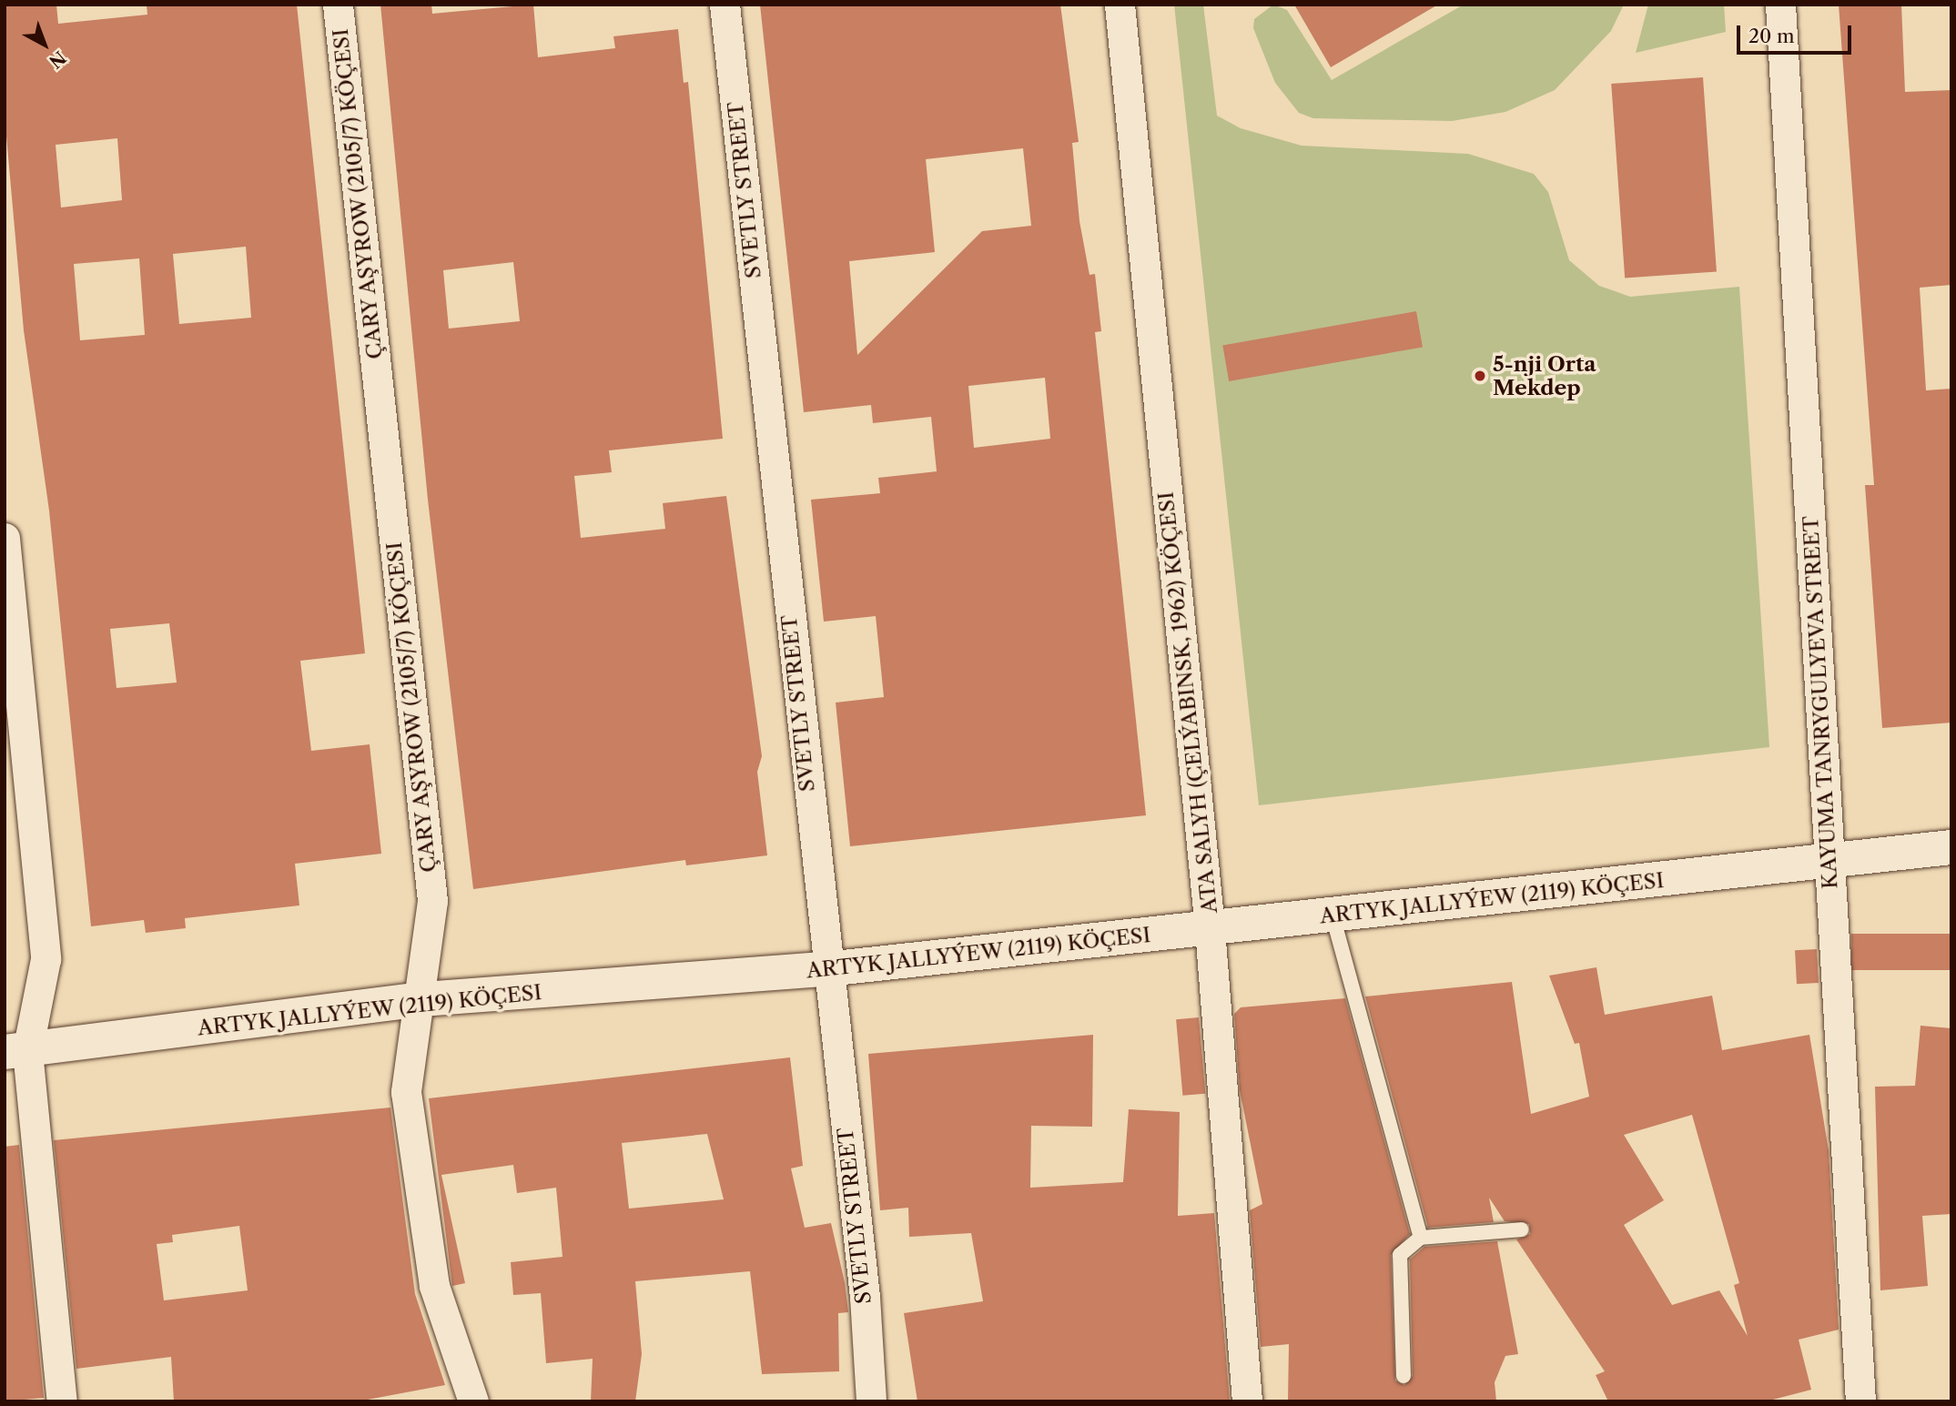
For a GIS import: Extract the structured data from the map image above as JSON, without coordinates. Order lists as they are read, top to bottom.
{
  "streets": {
    "street": [
      "SVETLY STREET",
      "ÇARY AŞYROW (2105/7) KÖÇESI",
      "ATA SALYH (ÇELÝABINSK, 1962) KÖÇESI",
      "KAYUMA TANRYGULYEVA STREET",
      "ARTYK JALLYÝEW (2119) KÖÇESI"
    ]
  },
  "crossings": [
    ["SVETLY STREET", "ARTYK JALLYÝEW (2119) KÖÇESI"],
    ["ÇARY AŞYROW (2105/7) KÖÇESI", "ARTYK JALLYÝEW (2119) KÖÇESI"],
    ["ATA SALYH (ÇELÝABINSK, 1962) KÖÇESI", "ARTYK JALLYÝEW (2119) KÖÇESI"],
    ["KAYUMA TANRYGULYEVA STREET", "ARTYK JALLYÝEW (2119) KÖÇESI"]
  ],
  "places": ["5-nji Orta Mekdep"],
  "scale_bar": "20 m",
  "north": "bottom right"
}
